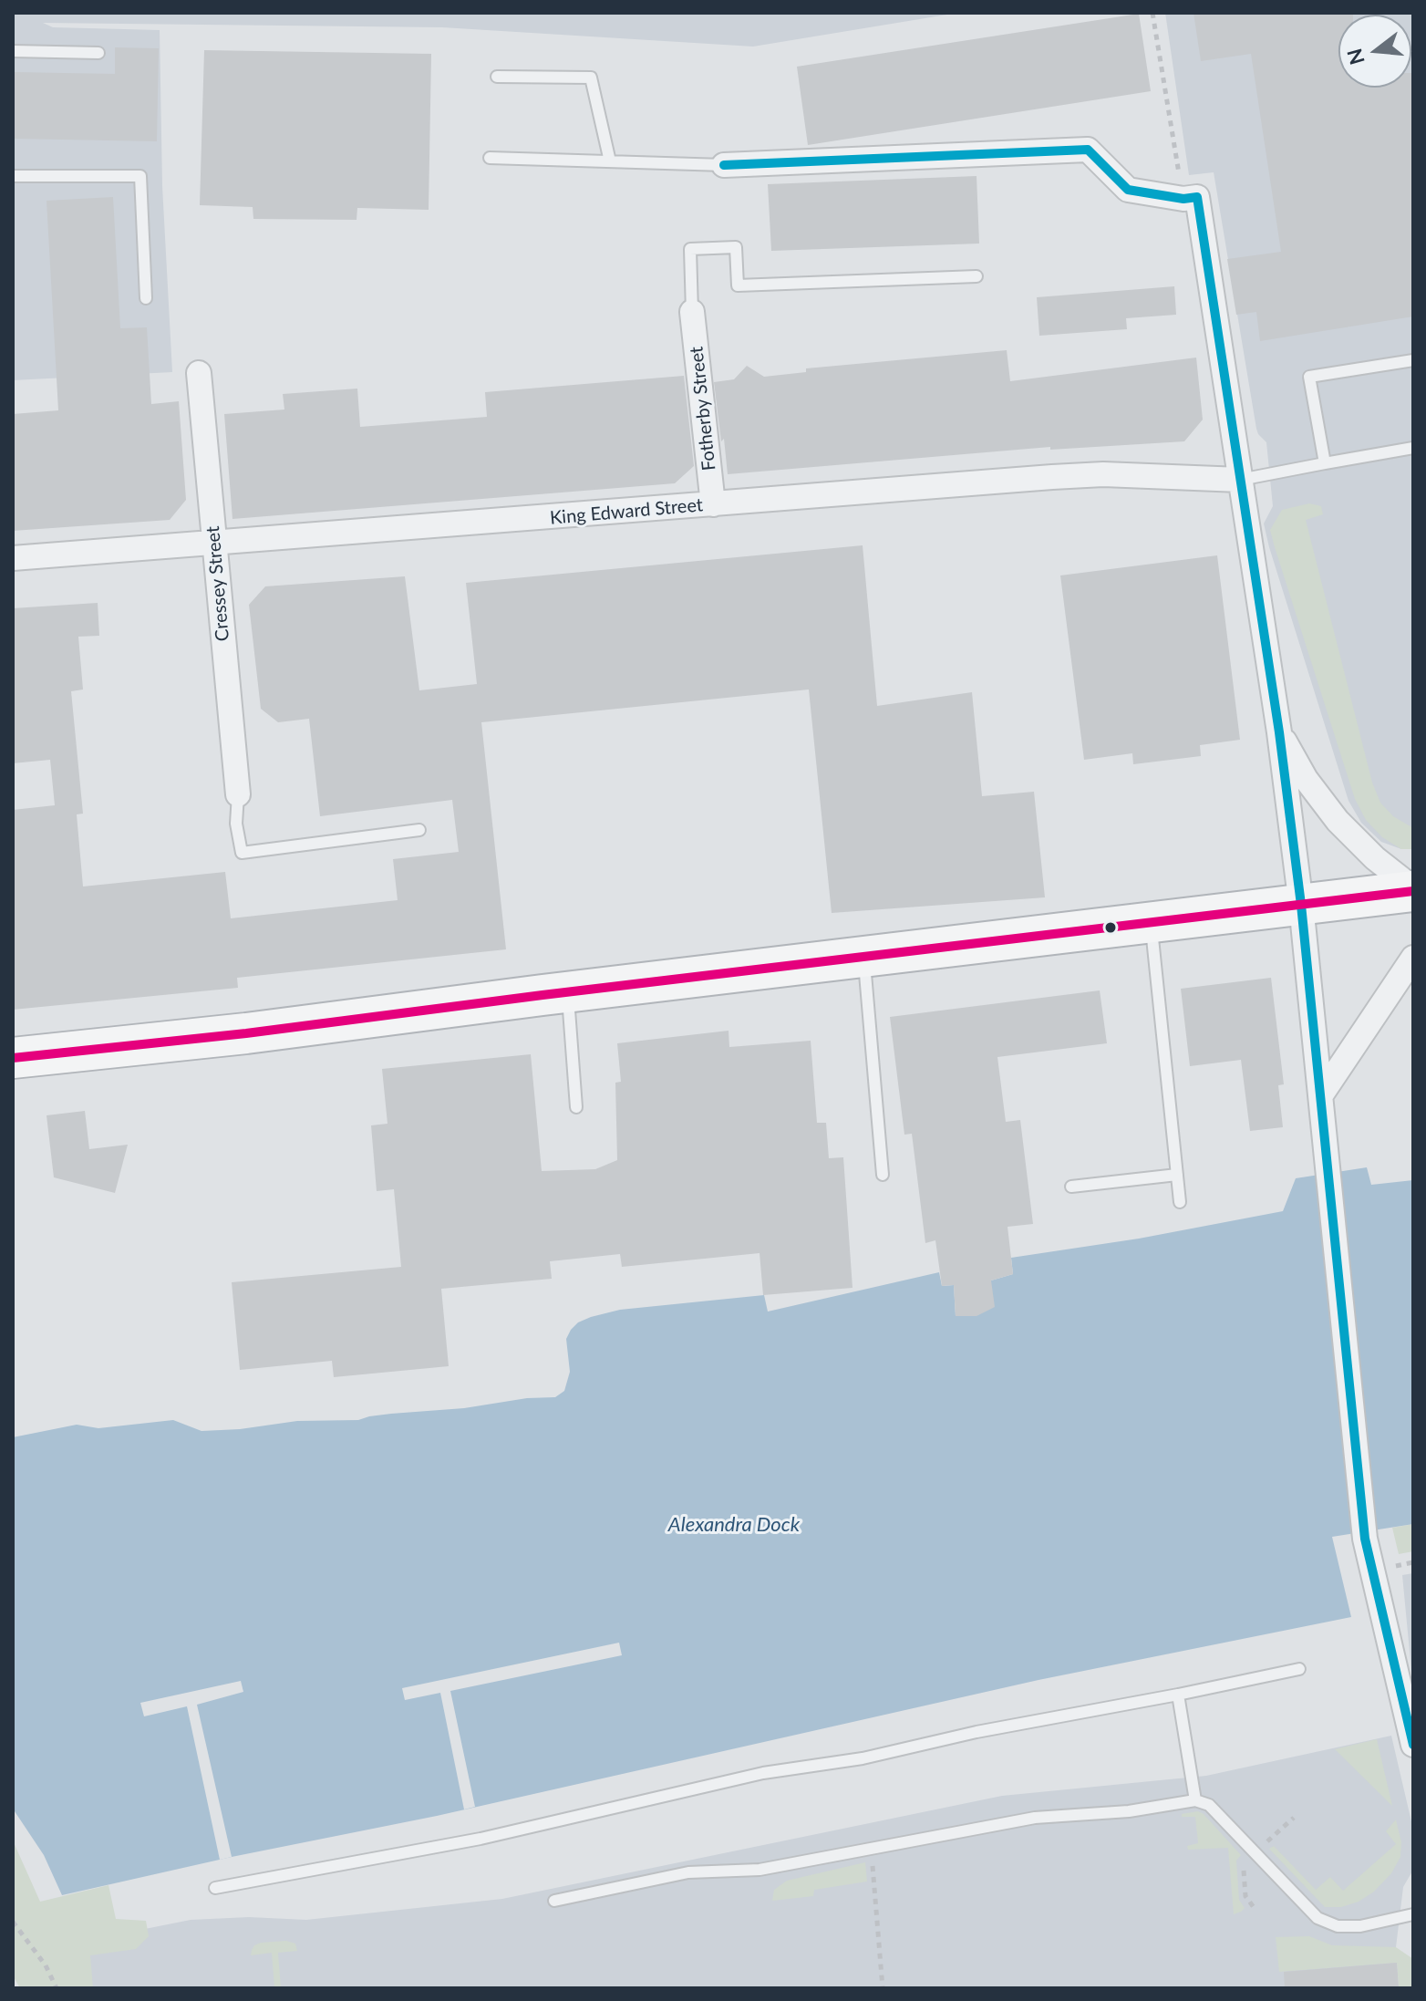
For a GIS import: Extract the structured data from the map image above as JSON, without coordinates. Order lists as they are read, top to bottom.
{
  "streets": {
    "street": ["Fotherby Street", "King Edward Street", "Cressey Street"]
  },
  "crossings": [
    ["Fotherby Street", "King Edward Street"],
    ["King Edward Street", "Cressey Street"]
  ],
  "water": ["Alexandra Dock"],
  "north": "left"
}
